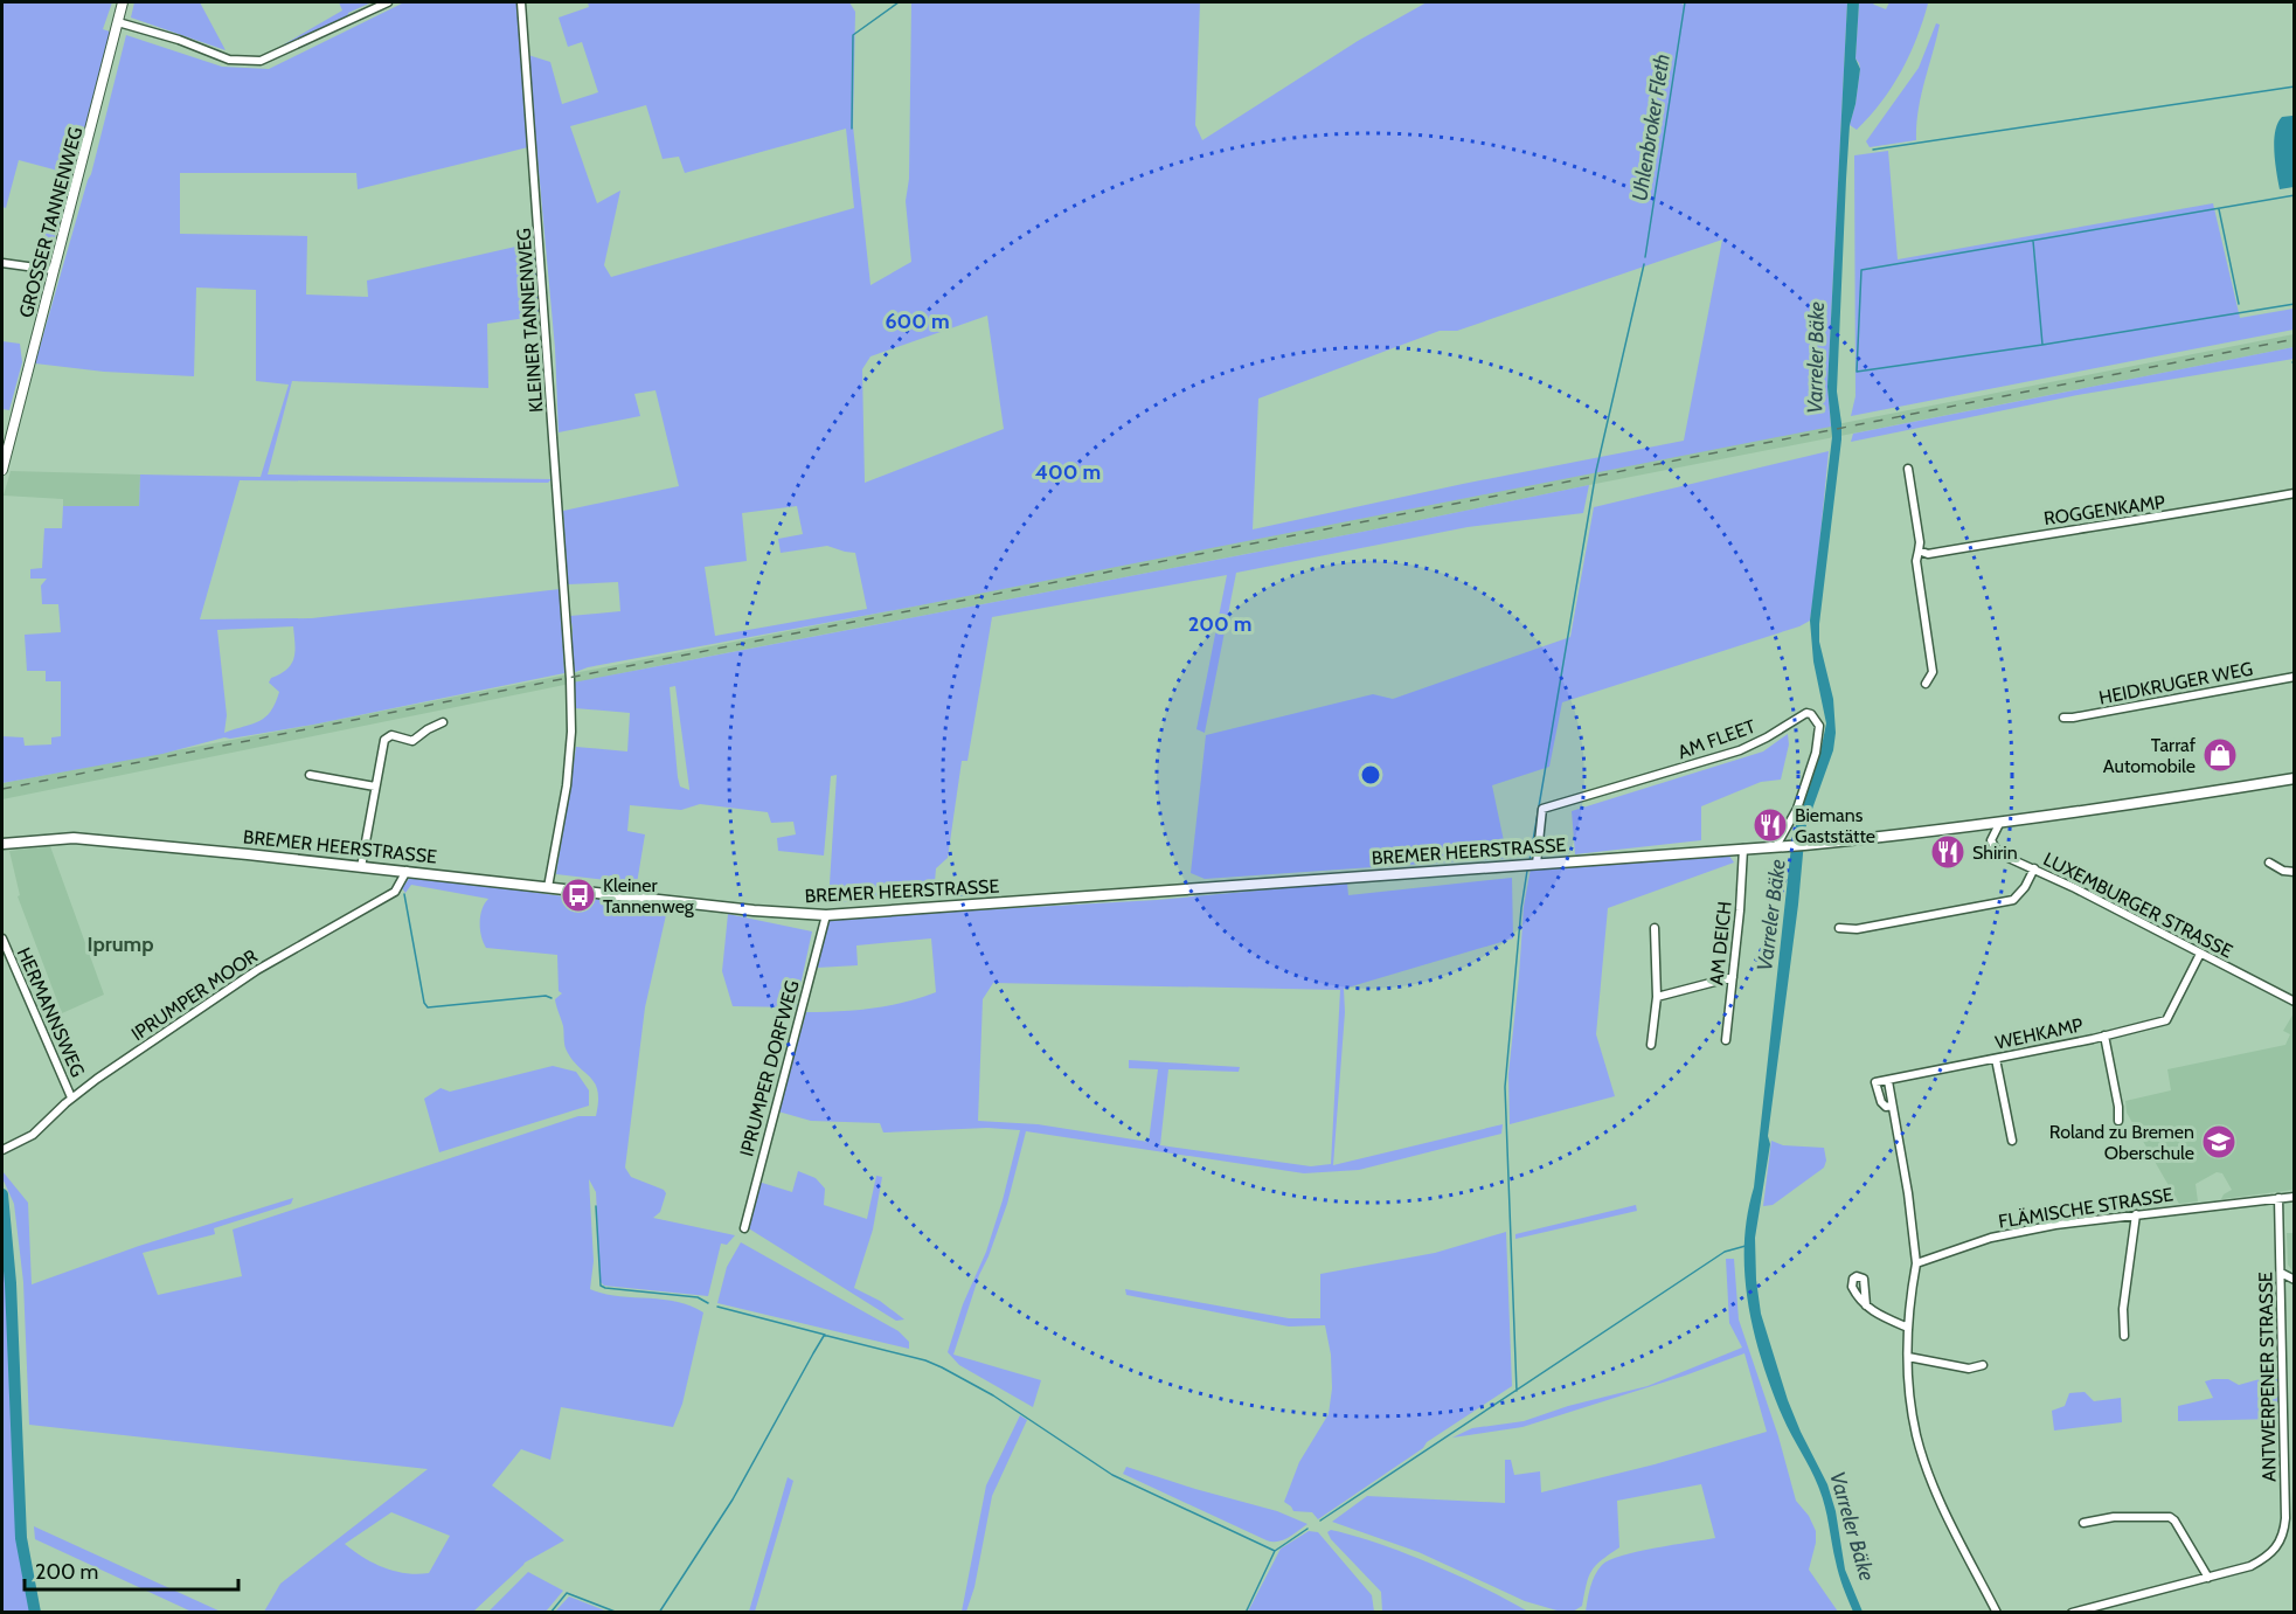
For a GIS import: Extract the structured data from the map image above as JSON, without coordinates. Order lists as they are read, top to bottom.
{
  "streets": {
    "main road": ["BREMER HEERSTRASSE"],
    "street": [
      "GROSSER TANNENWEG",
      "KLEINER TANNENWEG",
      "ROGGENKAMP",
      "HEIDKRUGER WEG",
      "AM FLEET",
      "LUXEMBURGER STRASSE",
      "AM DEICH",
      "IPRUMPER MOOR",
      "HERMANNSWEG",
      "WEHKAMP",
      "IPRUMPER DORFWEG",
      "FLÄMISCHE STRASSE",
      "ANTWERPENER STRASSE"
    ]
  },
  "crossings": [
    ["KLEINER TANNENWEG", "BREMER HEERSTRASSE"],
    ["AM FLEET", "BREMER HEERSTRASSE"],
    ["BREMER HEERSTRASSE", "LUXEMBURGER STRASSE"],
    ["BREMER HEERSTRASSE", "AM DEICH"],
    ["BREMER HEERSTRASSE", "IPRUMPER MOOR"],
    ["BREMER HEERSTRASSE", "IPRUMPER DORFWEG"],
    ["LUXEMBURGER STRASSE", "WEHKAMP"],
    ["IPRUMPER MOOR", "HERMANNSWEG"],
    ["FLÄMISCHE STRASSE", "ANTWERPENER STRASSE"]
  ],
  "districts": ["Iprump"],
  "water": ["Uhlenbroker Fleth", "Varreler Bäke"],
  "places": {
    "shop": ["Tarraf Automobile"],
    "restaurant": ["Biemans Gaststätte", "Shirin"],
    "bus stop": ["Kleiner Tannenweg"],
    "school or university": ["Roland zu Bremen Oberschule"]
  },
  "scale_bar": "200 m",
  "rings": ["600 m", "400 m", "200 m"]
}
